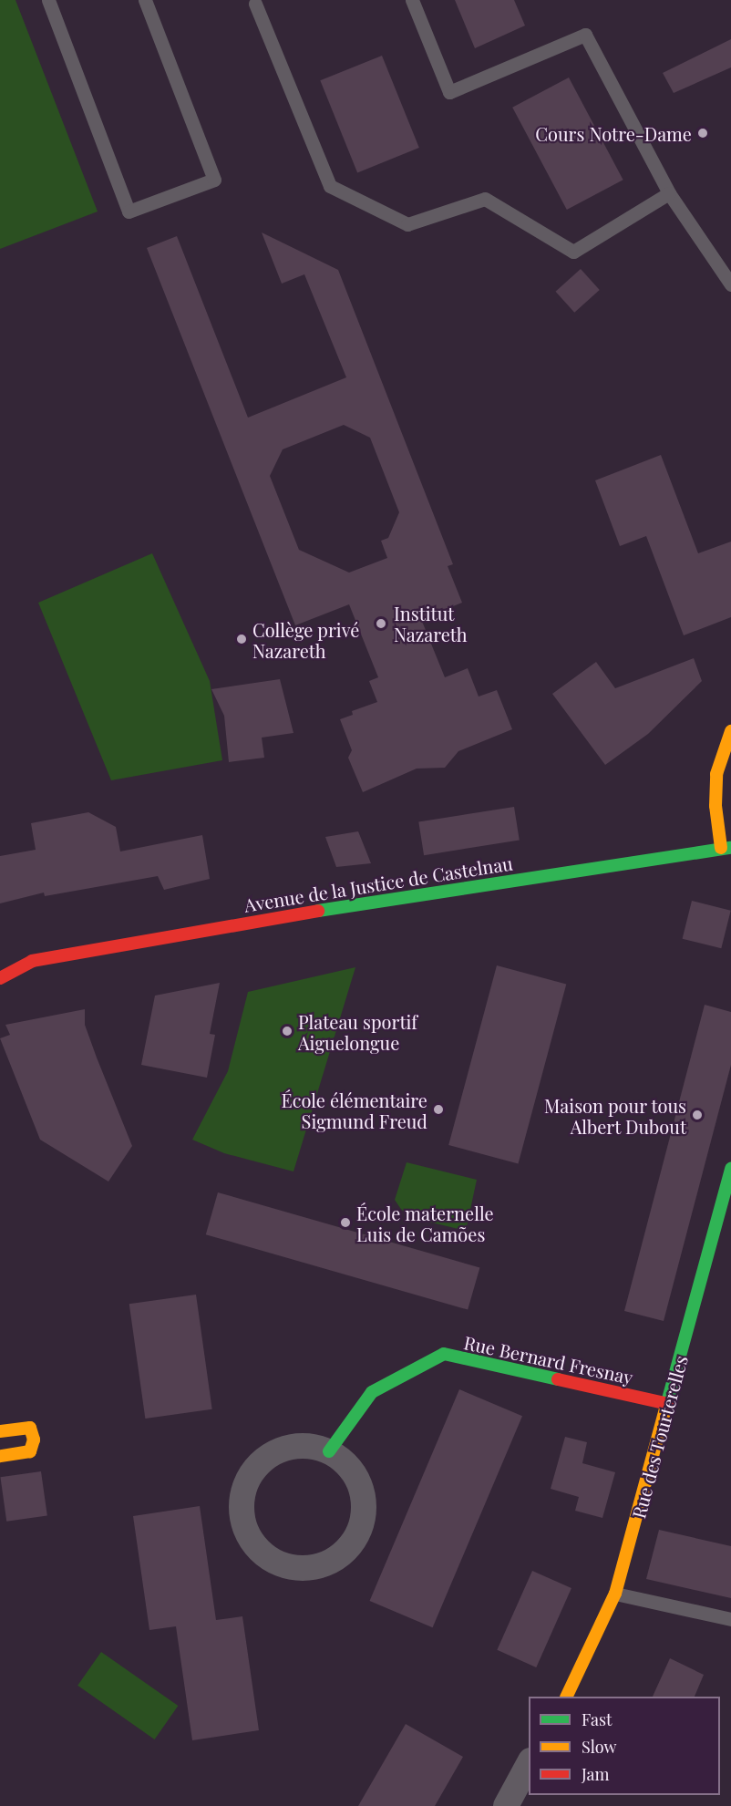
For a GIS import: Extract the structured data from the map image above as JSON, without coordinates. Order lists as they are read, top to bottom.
{
  "streets": {
    "street": ["Avenue de la Justice de Castelnau", "Rue Bernard Fresnay", "Rue des Tourterelles"]
  },
  "crossings": [
    ["Rue Bernard Fresnay", "Rue des Tourterelles"]
  ],
  "places": [
    "Cours Notre-Dame",
    "Institut Nazareth",
    "Collège privé Nazareth",
    "Plateau sportif Aiguelongue",
    "École élémentaire Sigmund Freud",
    "Maison pour tous Albert Dubout",
    "École maternelle Luis de Camões"
  ],
  "legend": ["Fast", "Slow", "Jam"]
}
